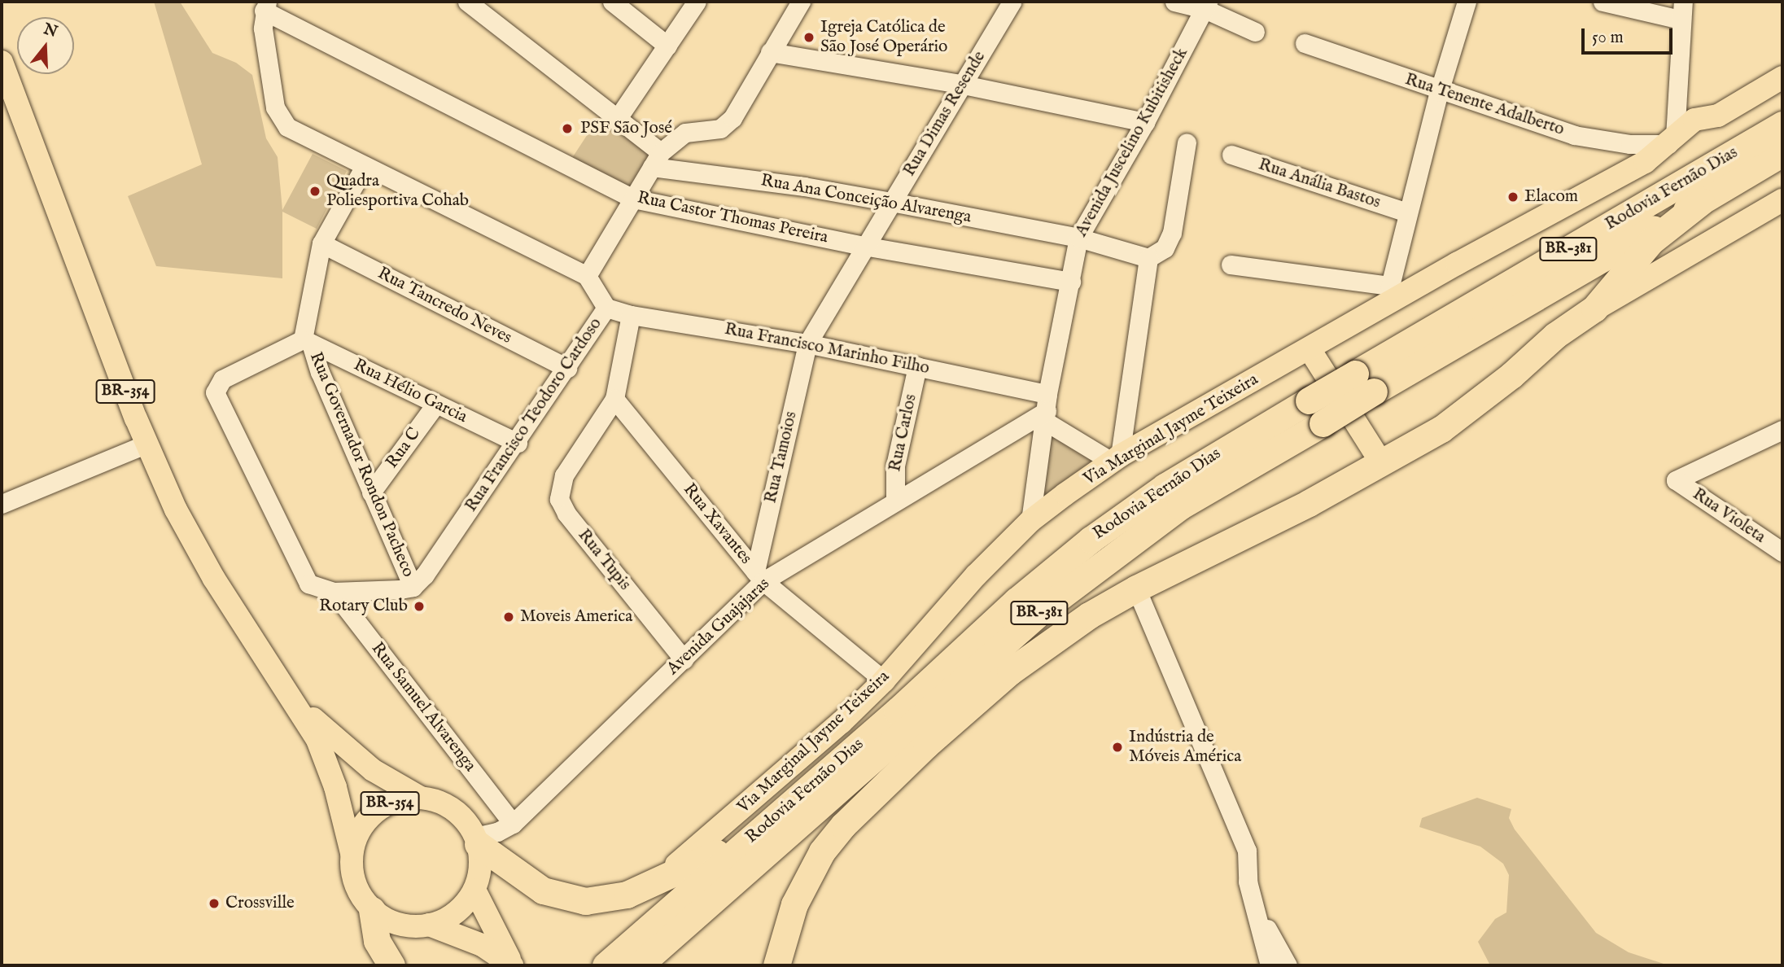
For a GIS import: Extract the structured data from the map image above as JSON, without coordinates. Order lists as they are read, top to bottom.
{
  "streets": {
    "highway": ["Rodovia Fernão Dias", "BR-381"],
    "main road": ["BR-354", "Via Marginal Jayme Teixeira"],
    "street": [
      "Rua Tenente Adalberto",
      "Rua Dimas Resende",
      "Avenida Juscelino Kubitisheck",
      "Rua Anália Bastos",
      "Rua Ana Conceição Alvarenga",
      "Rua Castor Thomas Pereira",
      "Rua Tancredo Neves",
      "Rua Francisco Marinho Filho",
      "Rua Hélio Garcia",
      "Rua Francisco Teodoro Cardoso",
      "Rua Carlos",
      "Rua C",
      "Rua Tamoios",
      "Rua Governador Rondon Pacheco",
      "Rua Violeta",
      "Rua Xavantes",
      "Rua Tupis",
      "Avenida Guajajaras",
      "Rua Samuel Alvarenga"
    ]
  },
  "crossings": [
    ["Rua Tenente Adalberto", "Via Marginal Jayme Teixeira"],
    ["Rua Dimas Resende", "Rua Ana Conceição Alvarenga"],
    ["Rua Dimas Resende", "Rua Castor Thomas Pereira"],
    ["Rua Dimas Resende", "Rua Francisco Marinho Filho"],
    ["Rua Dimas Resende", "Rua Tamoios"],
    ["Avenida Juscelino Kubitisheck", "Rua Ana Conceição Alvarenga"],
    ["Avenida Juscelino Kubitisheck", "Rua Castor Thomas Pereira"],
    ["Avenida Juscelino Kubitisheck", "Rua Francisco Marinho Filho"],
    ["Avenida Juscelino Kubitisheck", "Via Marginal Jayme Teixeira"],
    ["Avenida Juscelino Kubitisheck", "Avenida Guajajaras"],
    ["Rua Tancredo Neves", "Rua Francisco Teodoro Cardoso"],
    ["Rua Francisco Marinho Filho", "Rua Francisco Teodoro Cardoso"],
    ["Rua Francisco Marinho Filho", "Rua Carlos"],
    ["Rua Francisco Marinho Filho", "Rua Tamoios"],
    ["Rua Francisco Marinho Filho", "Avenida Guajajaras"],
    ["BR-354", "Avenida Guajajaras"],
    ["Rua Hélio Garcia", "Rua Francisco Teodoro Cardoso"],
    ["Rua Hélio Garcia", "Rua C"],
    ["Rua Hélio Garcia", "Rua Governador Rondon Pacheco"],
    ["Rua Francisco Teodoro Cardoso", "Rua Governador Rondon Pacheco"],
    ["Via Marginal Jayme Teixeira", "Rua Xavantes"],
    ["Rua Carlos", "Avenida Guajajaras"],
    ["Rua C", "Rua Governador Rondon Pacheco"],
    ["Rua Tamoios", "Rua Xavantes"],
    ["Rua Tamoios", "Avenida Guajajaras"],
    ["Rua Xavantes", "Rua Tupis"],
    ["Rua Xavantes", "Avenida Guajajaras"],
    ["Rua Tupis", "Avenida Guajajaras"],
    ["Avenida Guajajaras", "Rua Samuel Alvarenga"]
  ],
  "places": [
    "Igreja Católica de São José Operário",
    "PSF São José",
    "Quadra Poliesportiva Cohab",
    "Elacom",
    "Rotary Club",
    "Moveis America",
    "Indústria de Móveis América",
    "Crossville"
  ],
  "scale_bar": "50 m",
  "north": "top"
}
